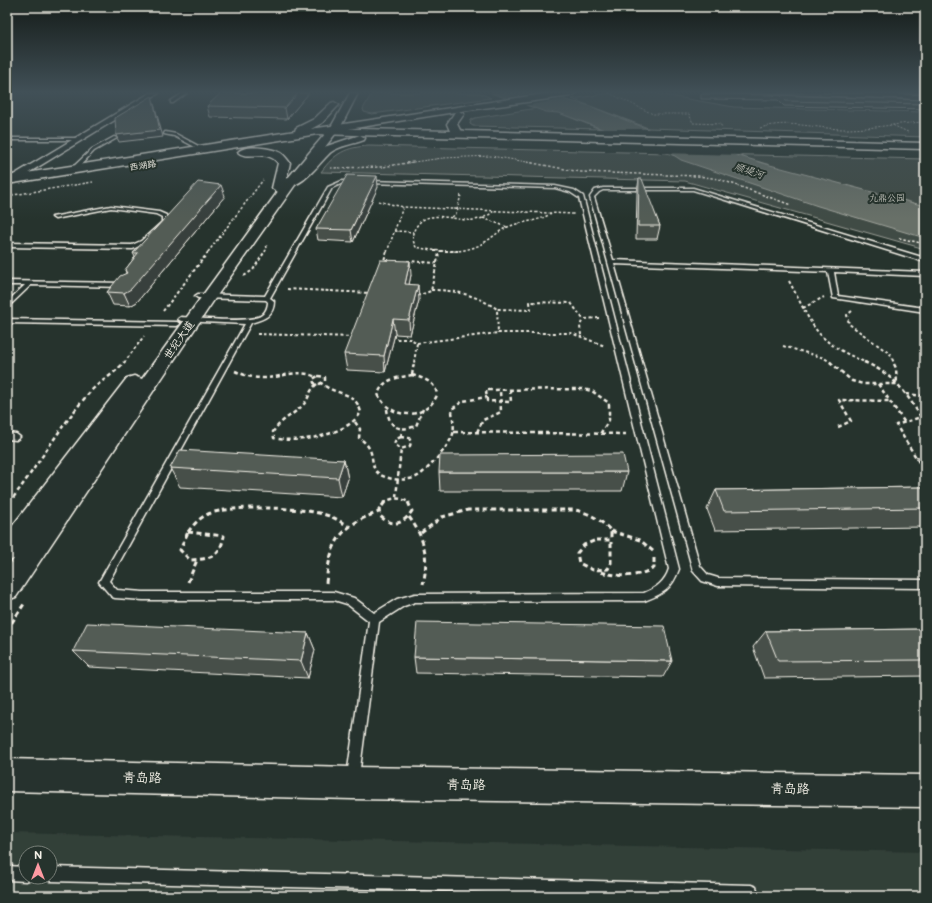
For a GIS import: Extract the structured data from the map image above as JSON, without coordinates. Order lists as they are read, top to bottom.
{
  "streets": {
    "main road": ["西湖路"],
    "street": ["世纪大道", "青岛路"]
  },
  "water": ["顺堤河"],
  "parks": ["九鼎公园"],
  "north": "top"
}
